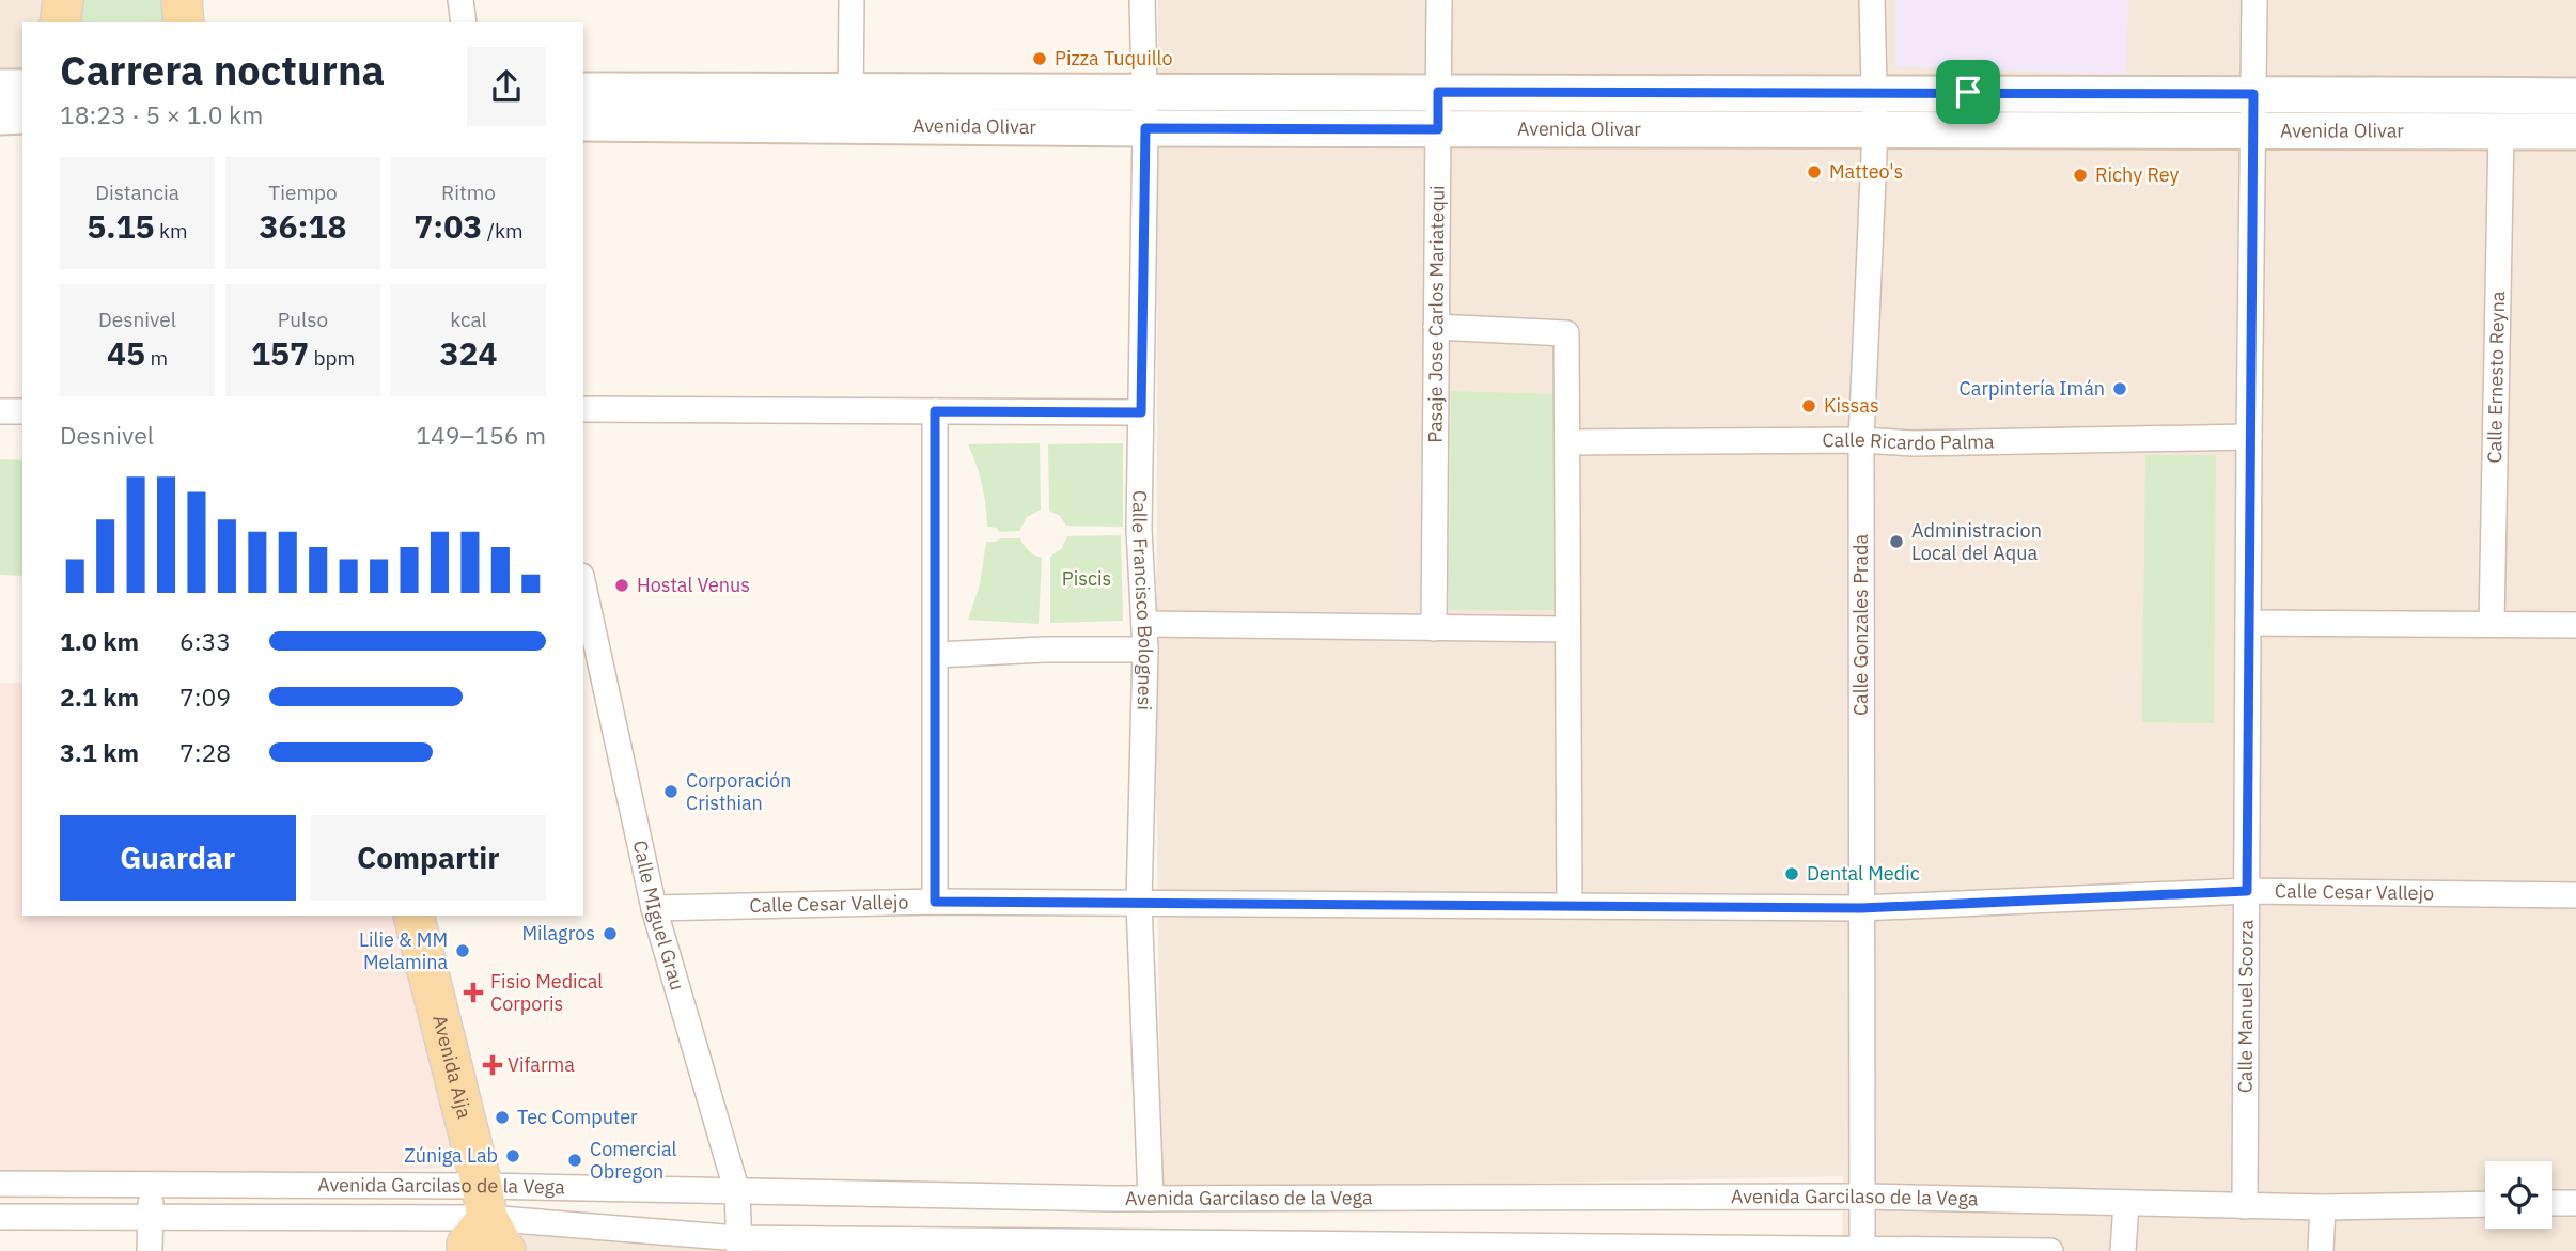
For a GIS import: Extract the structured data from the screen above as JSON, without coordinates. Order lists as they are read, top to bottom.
{
  "streets": {
    "main road": ["Avenida Aija"],
    "street": [
      "Avenida Olivar",
      "Pasaje Jose Carlos Mariatequi",
      "Calle Ernesto Reyna",
      "Calle Ricardo Palma",
      "Calle Francisco Bolognesi",
      "Calle Gonzales Prada",
      "Calle Cesar Vallejo",
      "Calle MIguel Grau",
      "Calle Manuel Scorza",
      "Avenida Garcilaso de la Vega"
    ]
  },
  "crossings": [
    ["Avenida Olivar", "Pasaje Jose Carlos Mariatequi"],
    ["Avenida Olivar", "Calle Ernesto Reyna"],
    ["Avenida Olivar", "Calle Francisco Bolognesi"],
    ["Avenida Olivar", "Calle Gonzales Prada"],
    ["Avenida Olivar", "Calle Manuel Scorza"],
    ["Calle Ricardo Palma", "Calle Gonzales Prada"],
    ["Calle Ricardo Palma", "Calle Manuel Scorza"],
    ["Calle Francisco Bolognesi", "Calle Cesar Vallejo"],
    ["Calle Francisco Bolognesi", "Avenida Garcilaso de la Vega"],
    ["Calle Gonzales Prada", "Calle Cesar Vallejo"],
    ["Calle Gonzales Prada", "Avenida Garcilaso de la Vega"],
    ["Calle Cesar Vallejo", "Calle MIguel Grau"],
    ["Calle Cesar Vallejo", "Calle Manuel Scorza"],
    ["Calle MIguel Grau", "Avenida Garcilaso de la Vega"],
    ["Calle Manuel Scorza", "Avenida Garcilaso de la Vega"],
    ["Avenida Aija", "Avenida Garcilaso de la Vega"]
  ],
  "parks": ["Piscis"],
  "places": {
    "other": [
      "Pizza Tuquillo",
      "Matteo's",
      "Richy Rey",
      "Carpintería Imán",
      "Kissas",
      "Administracion Local del Aqua",
      "Hostal Venus",
      "Corporación Cristhian",
      "Dental Medic",
      "Milagros",
      "Lilie & MM Melamina",
      "Tec Computer",
      "Zúniga Lab",
      "Comercial Obregon"
    ],
    "health": ["Fisio Medical Corporis", "Vifarma"]
  },
  "page": {
    "heading": ["Carrera nocturna", "18:23 · 5 × 1.0 km"],
    "stats": [
      ["Distancia", "5.15 km"],
      ["Tiempo", "36:18"],
      ["Ritmo", "7:03 /km"],
      ["Desnivel", "45 m"],
      ["Pulso", "157 bpm"],
      ["kcal", "324"]
    ],
    "chart": ["Desnivel", "149–156 m"],
    "list": [
      {
        "name": "1.0 km",
        "note": "6:33"
      },
      {
        "name": "2.1 km",
        "note": "7:09"
      },
      {
        "name": "3.1 km",
        "note": "7:28"
      }
    ],
    "buttons": ["Guardar", "Compartir"]
  }
}
